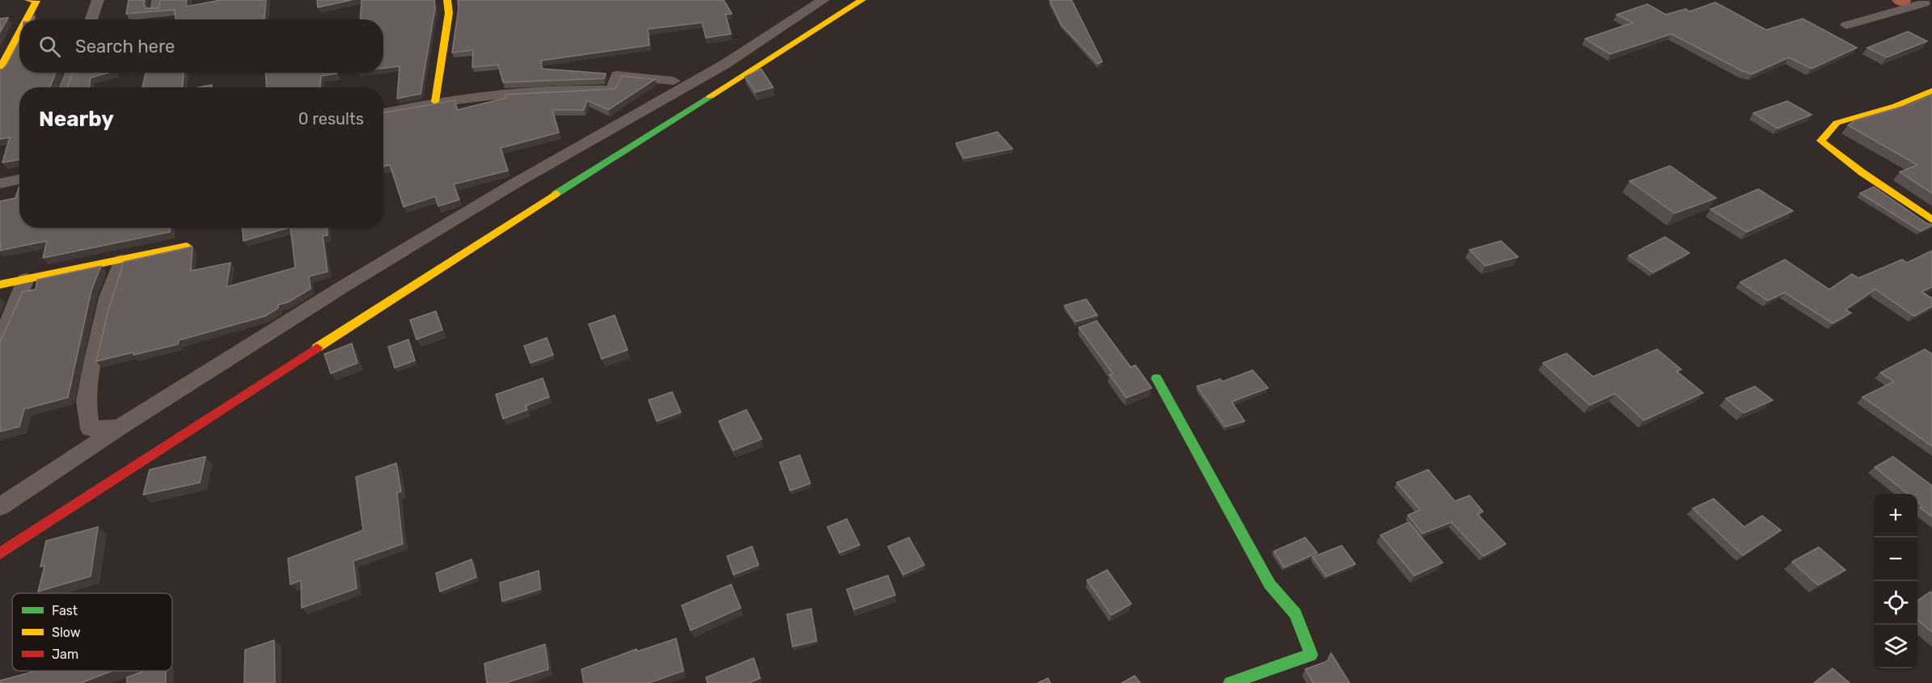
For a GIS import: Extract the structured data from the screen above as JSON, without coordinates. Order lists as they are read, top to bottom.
{
  "legend": ["Fast", "Slow", "Jam"],
  "page": {
    "search": "Search here",
    "heading": ["Nearby", "0 results"],
    "map_buttons": ["+", "−"]
  }
}
